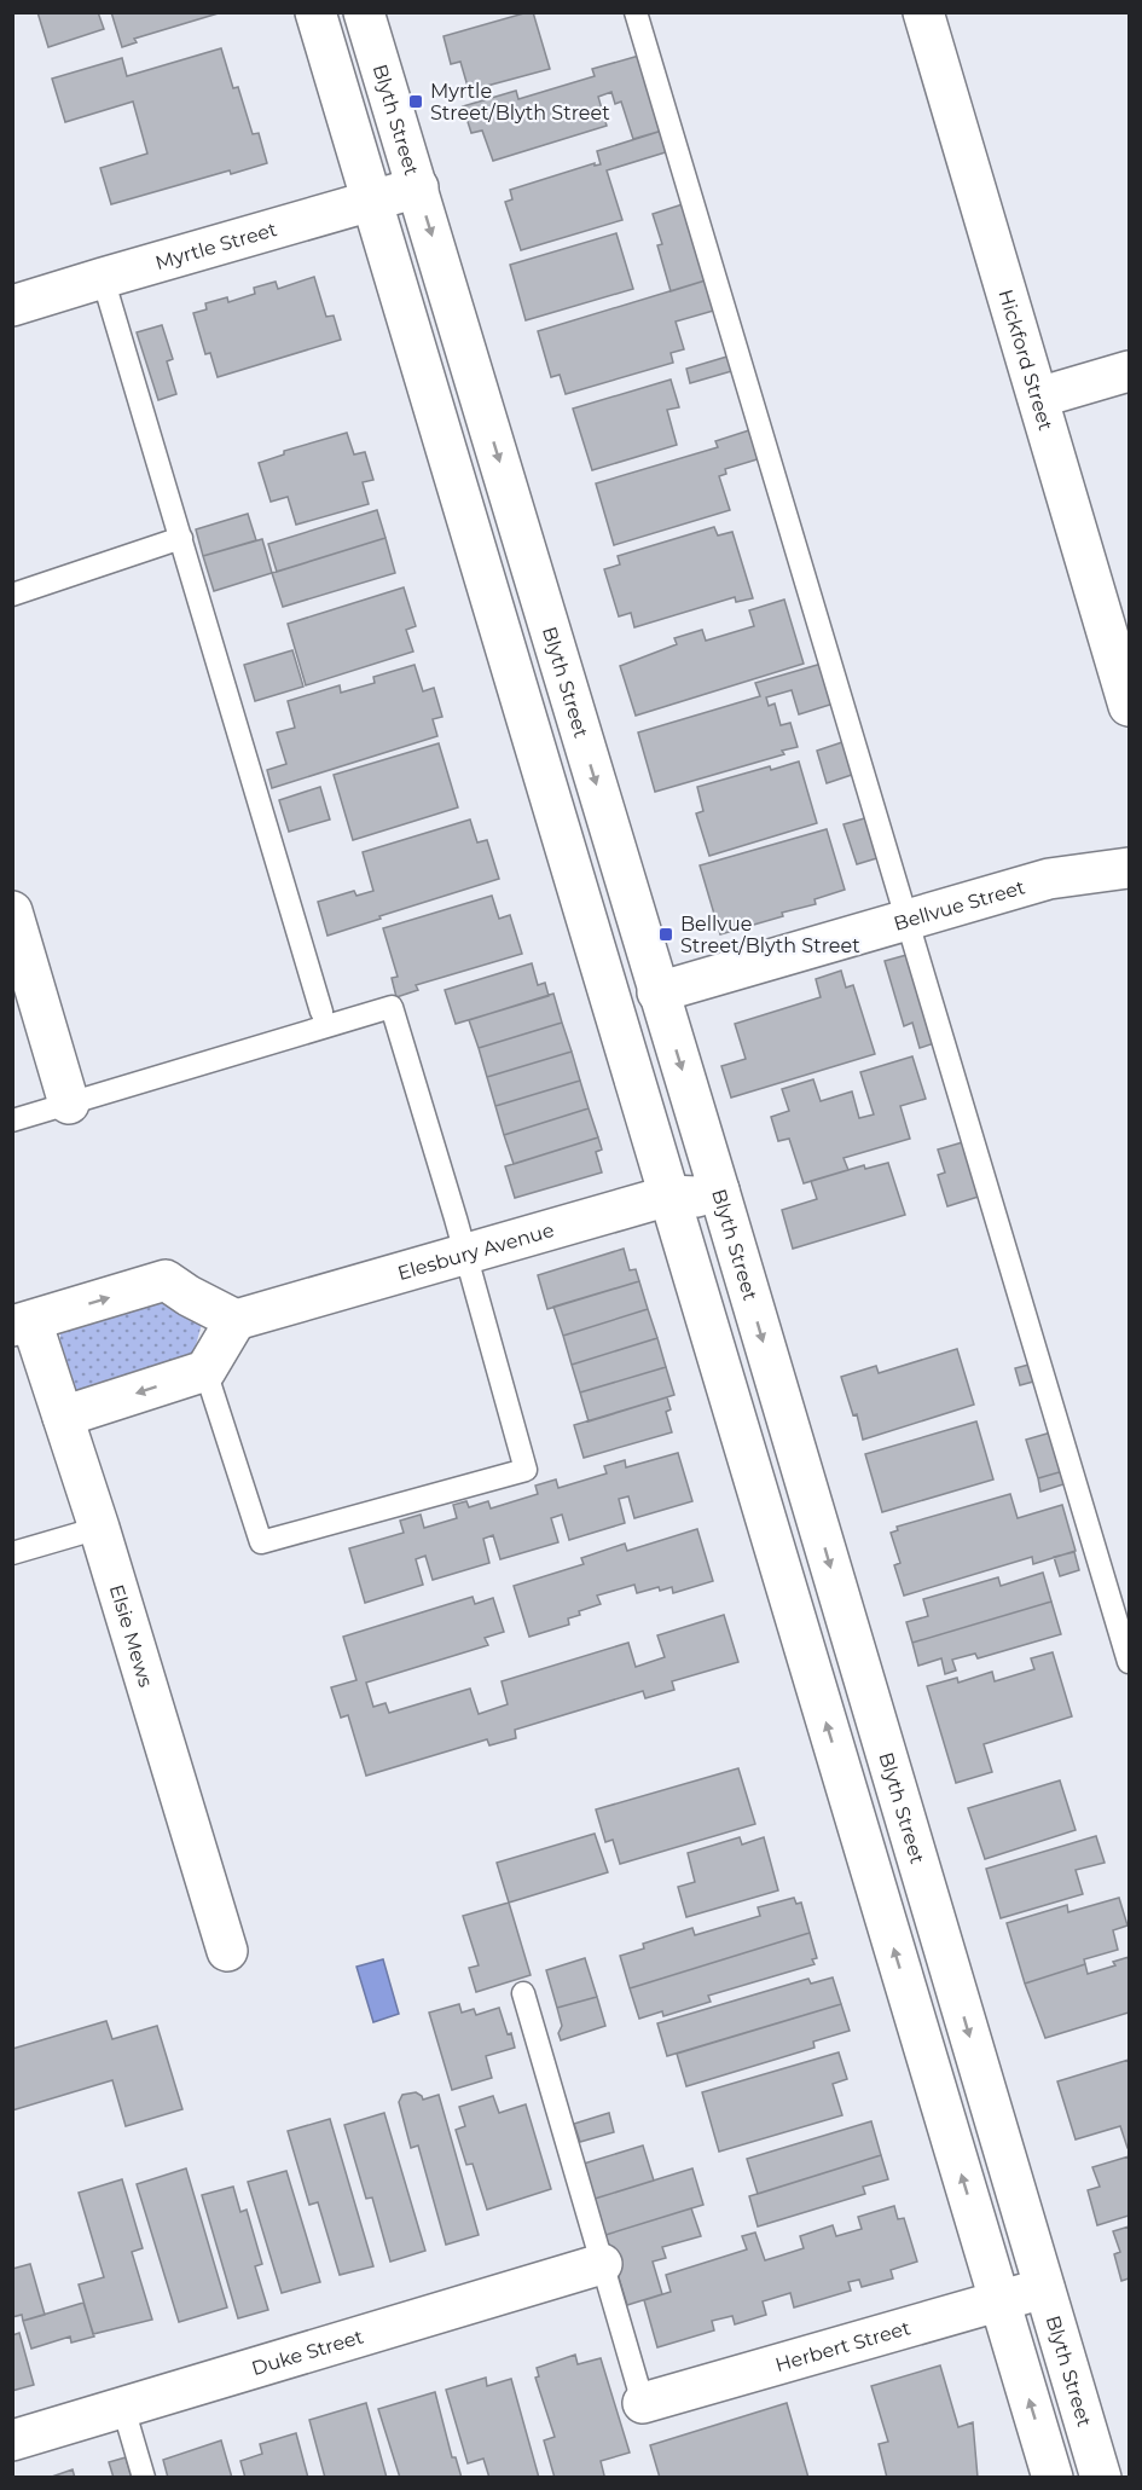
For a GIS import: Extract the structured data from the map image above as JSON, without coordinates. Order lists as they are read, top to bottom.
{
  "streets": {
    "street": [
      "Blyth Street",
      "Myrtle Street",
      "Hickford Street",
      "Bellvue Street",
      "Elesbury Avenue",
      "Elsie Mews",
      "Herbert Street",
      "Duke Street"
    ]
  },
  "crossings": [
    ["Blyth Street", "Myrtle Street"],
    ["Blyth Street", "Bellvue Street"],
    ["Blyth Street", "Elesbury Avenue"],
    ["Blyth Street", "Herbert Street"]
  ],
  "places": {
    "transit": ["Myrtle Street/Blyth Street", "Bellvue Street/Blyth Street"]
  }
}
